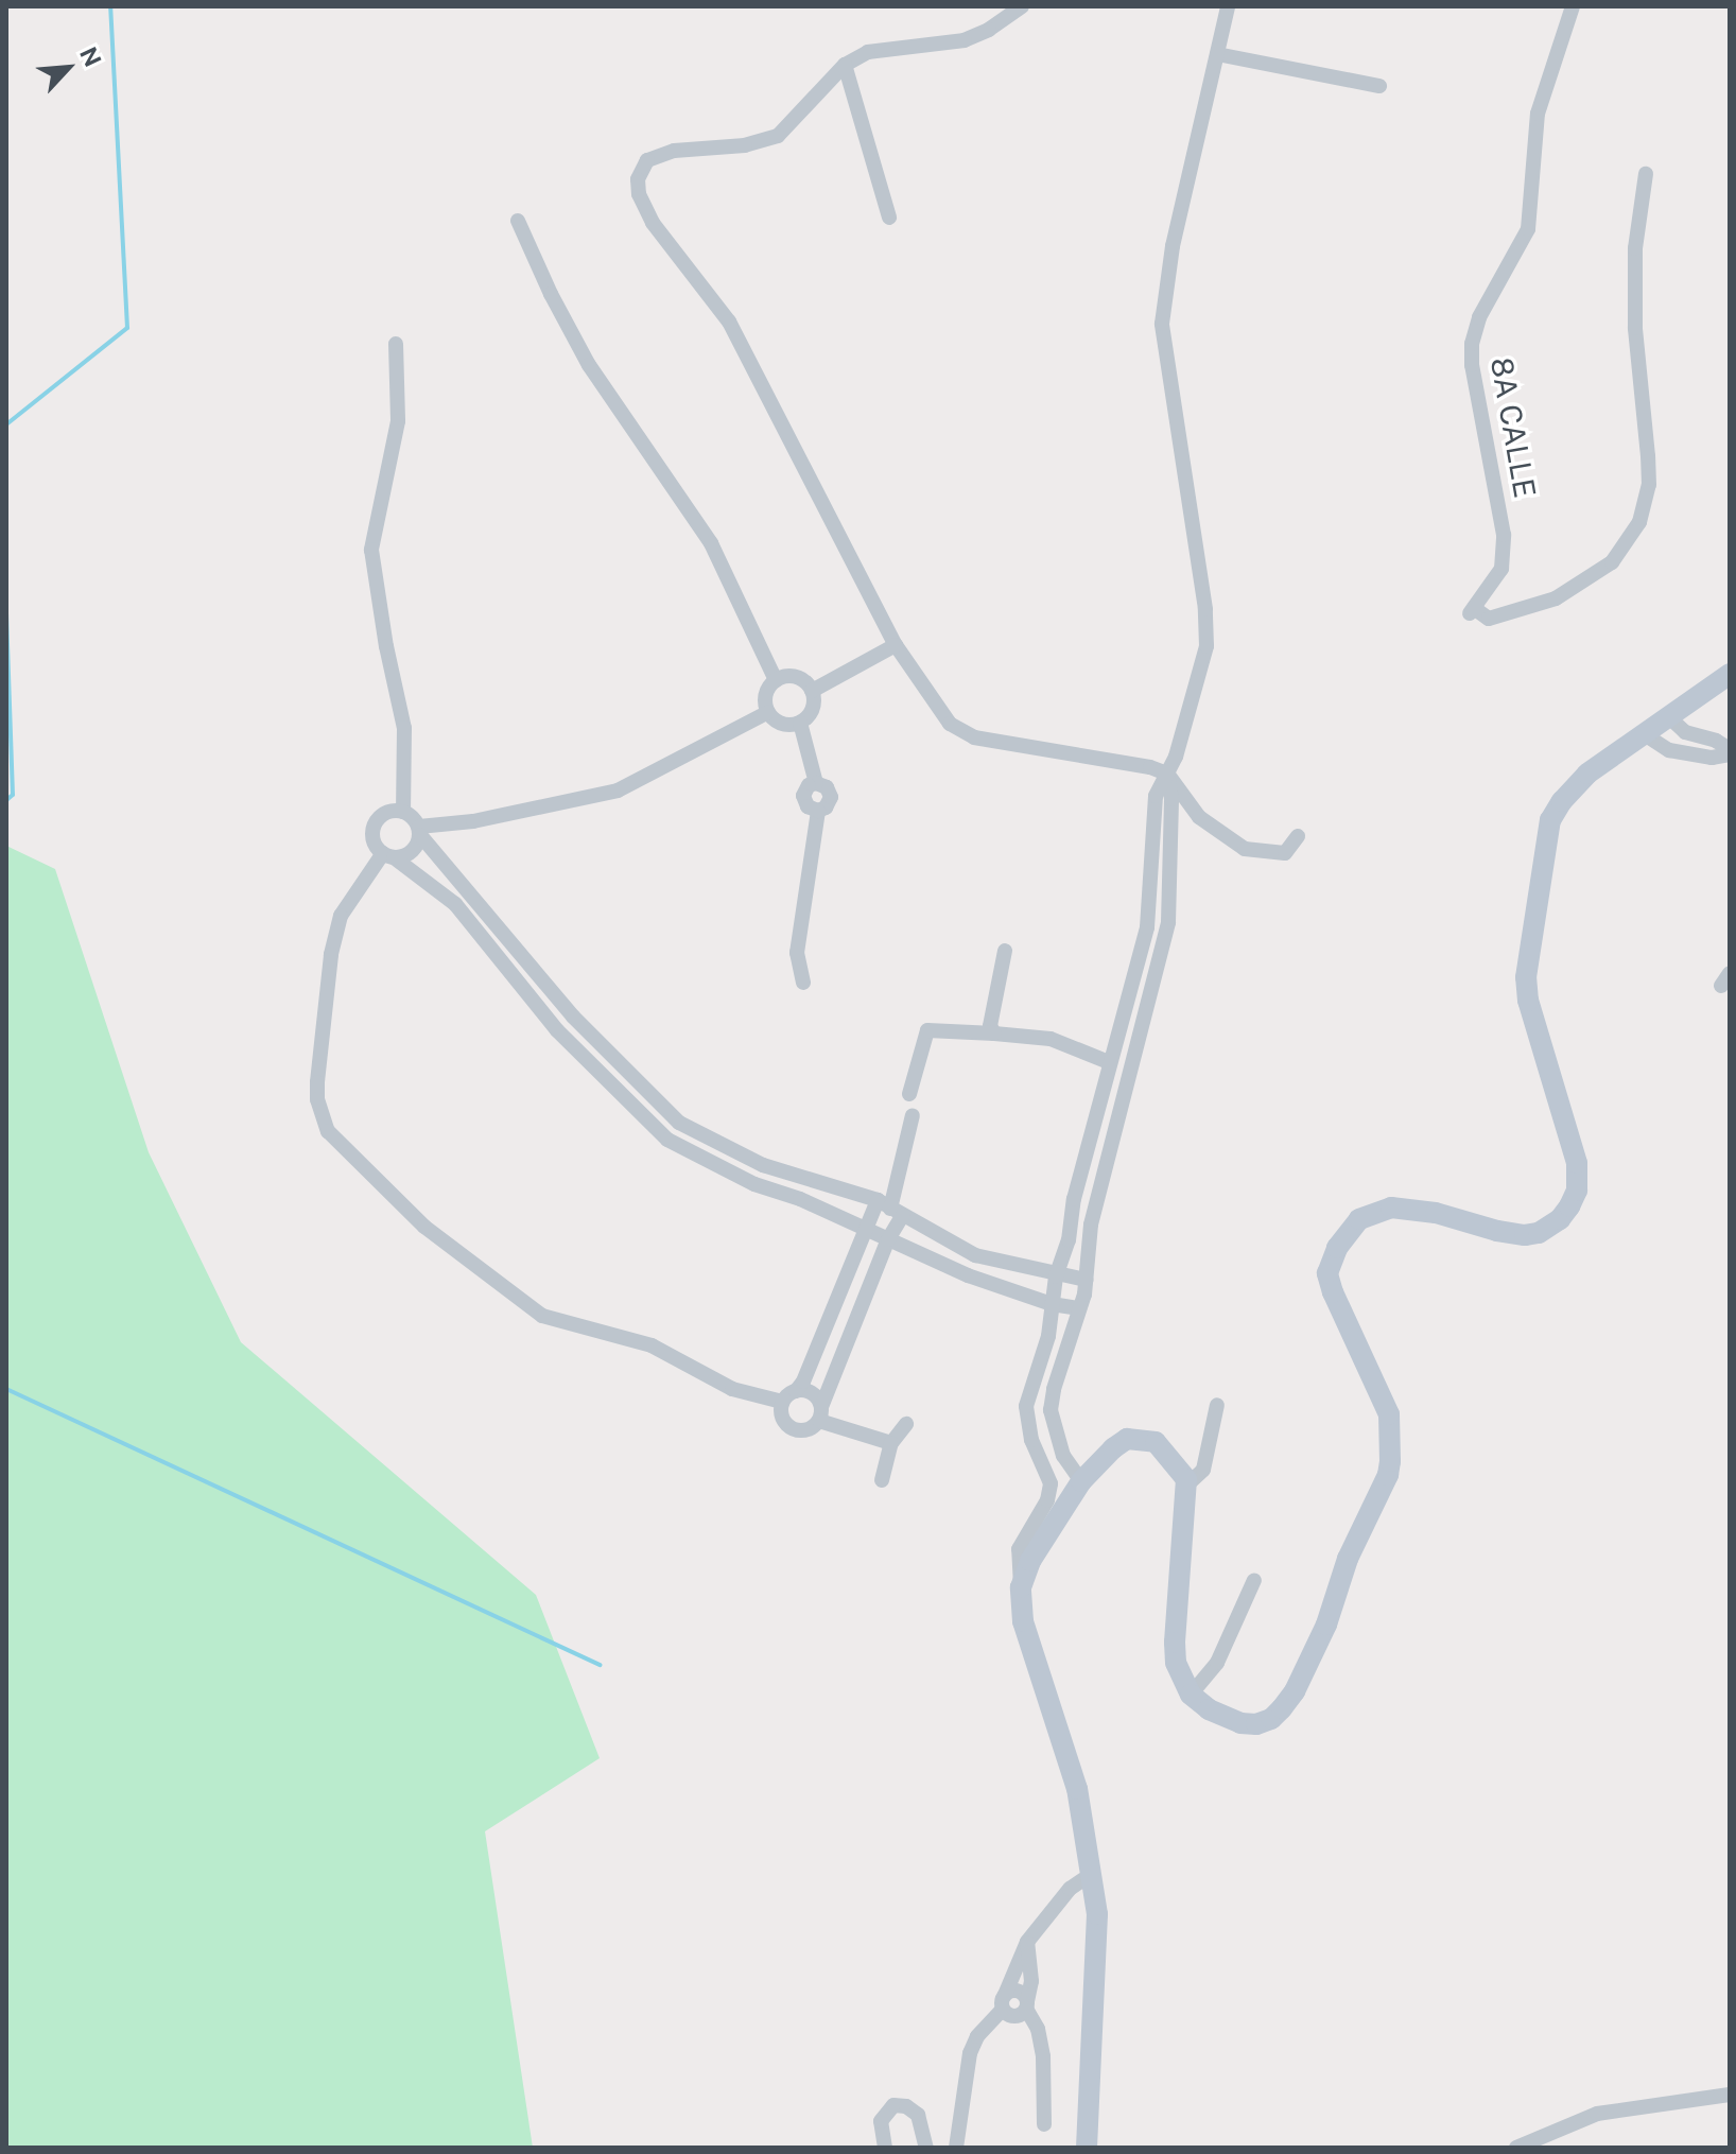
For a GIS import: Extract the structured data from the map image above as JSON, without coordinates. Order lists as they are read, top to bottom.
{
  "streets": {
    "street": ["8A CALLE"]
  },
  "north": "top right"
}
